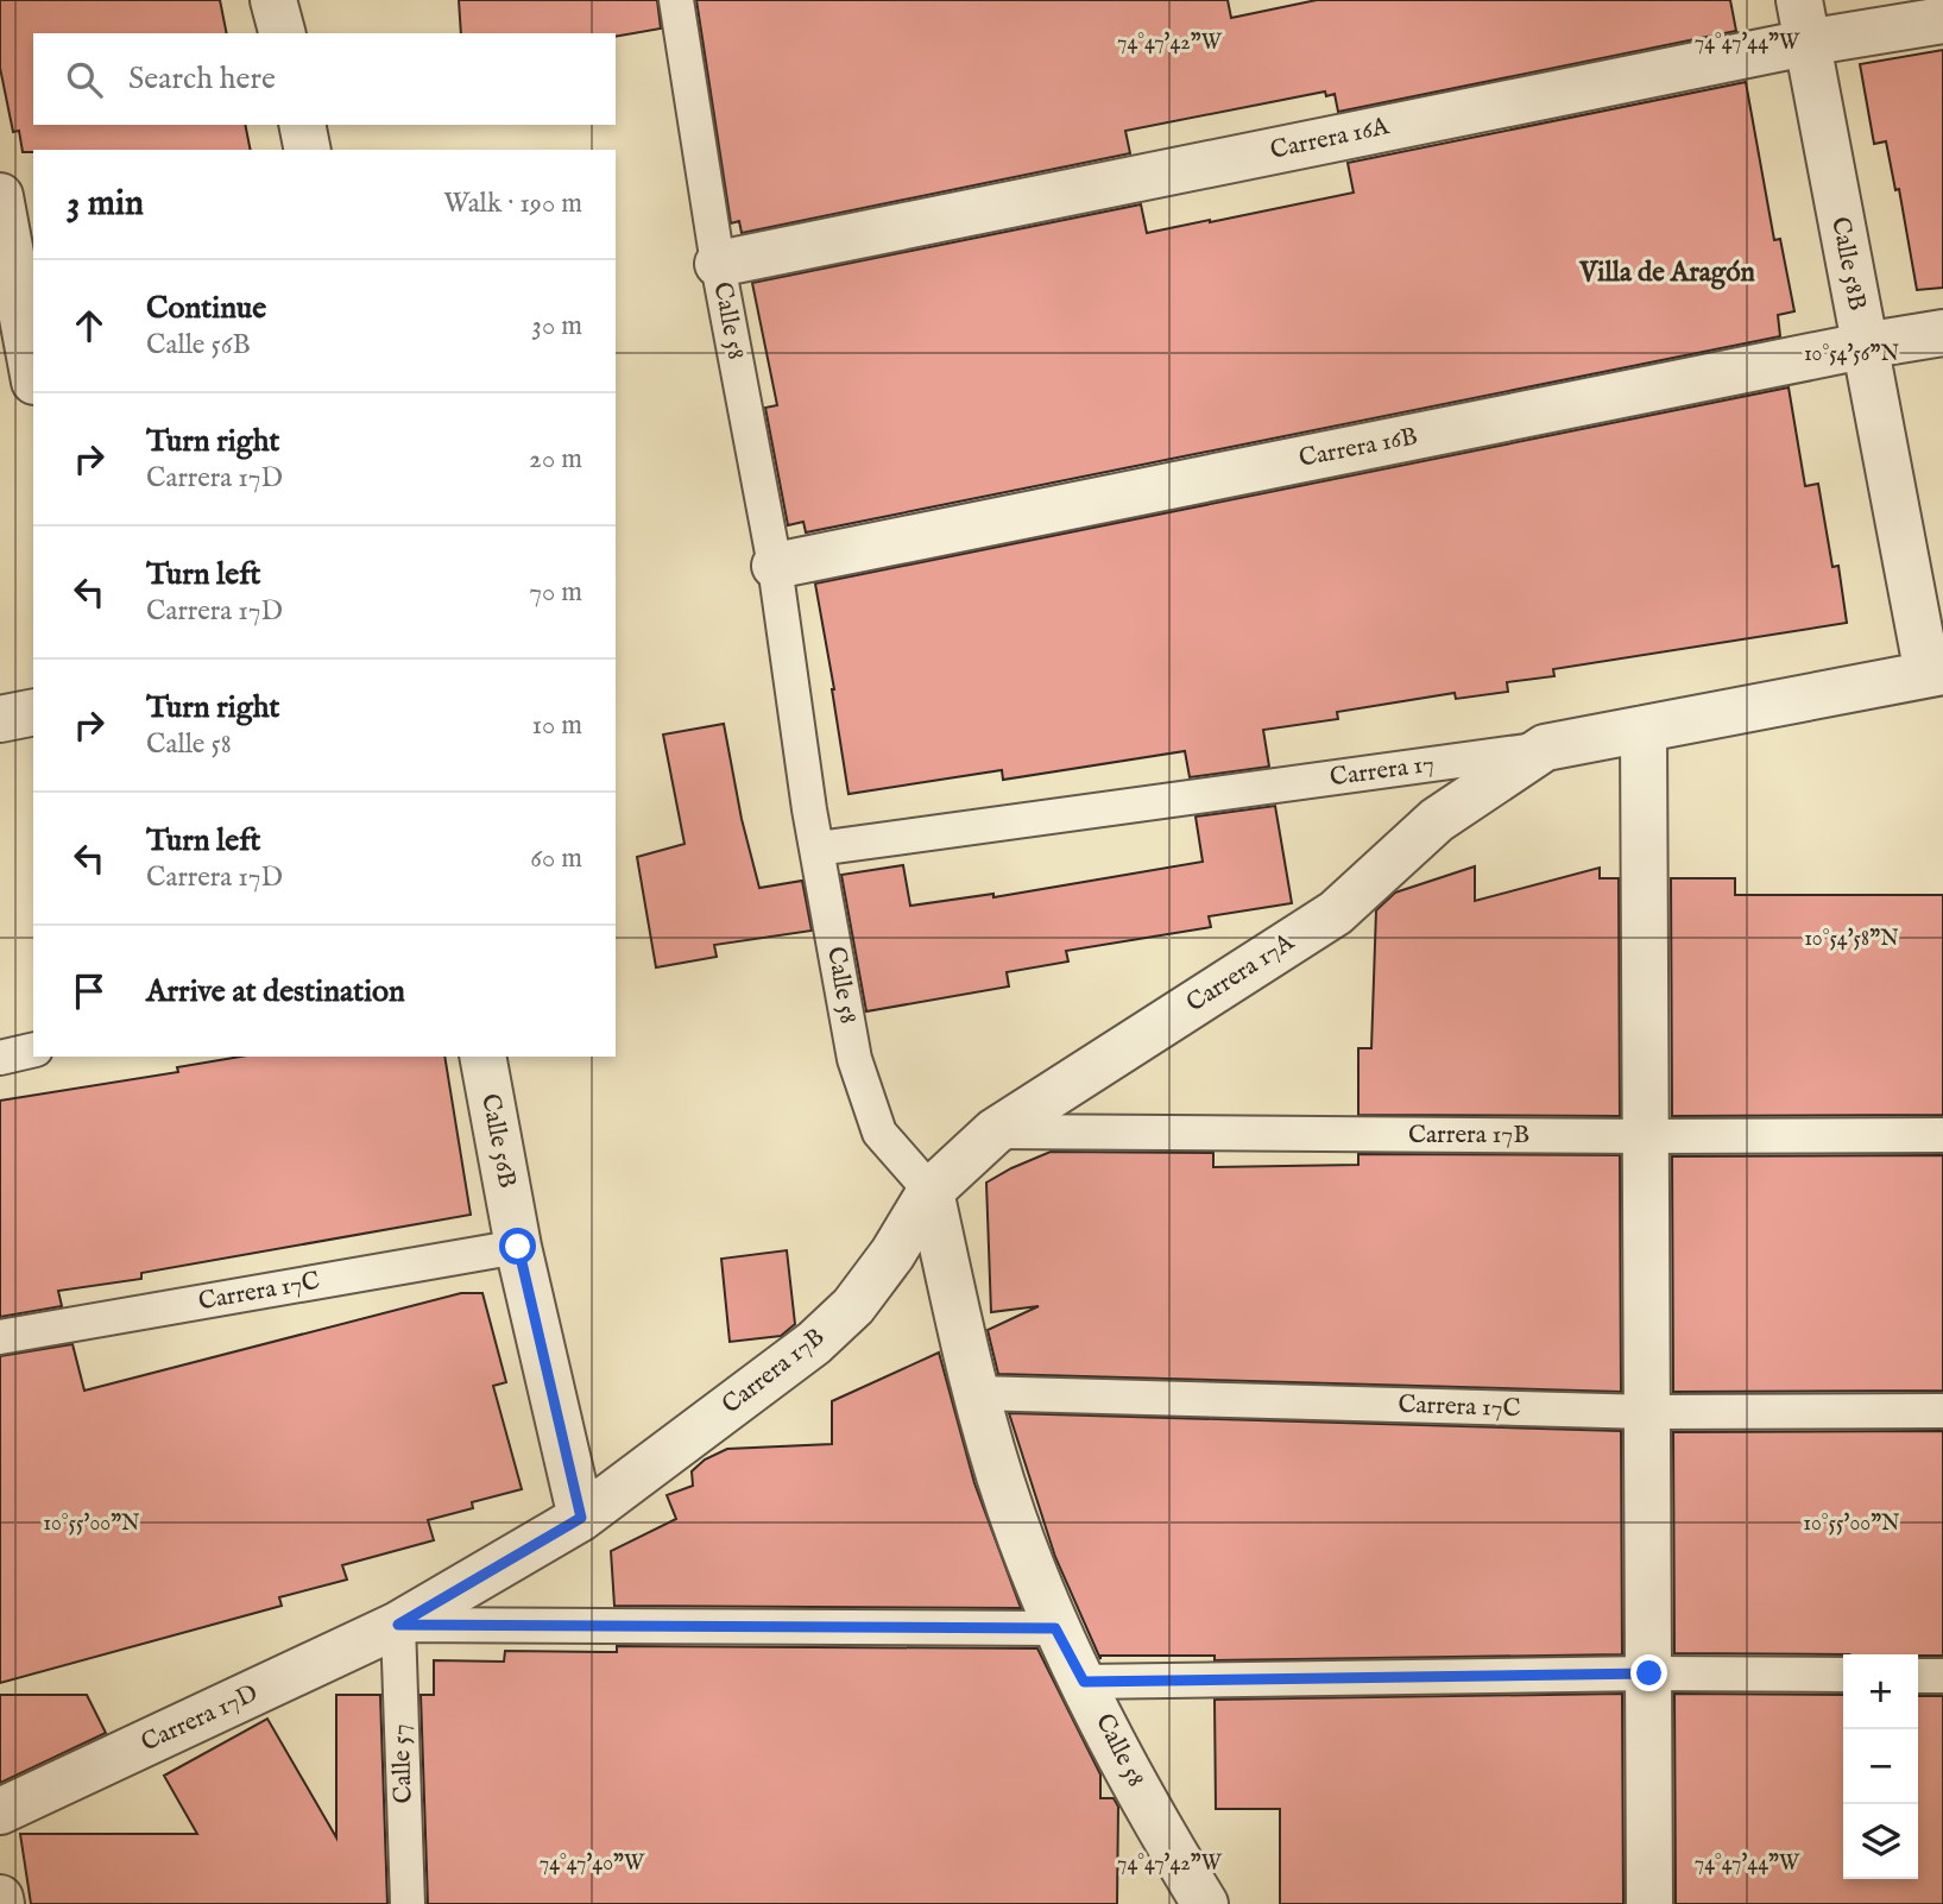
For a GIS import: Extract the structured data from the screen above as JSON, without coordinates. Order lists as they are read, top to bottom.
{
  "streets": {
    "street": [
      "Carrera 16A",
      "Calle 58B",
      "Calle 58",
      "Carrera 16B",
      "Carrera 17",
      "Carrera 17A",
      "Carrera 17B",
      "Calle 56B",
      "Carrera 17D"
    ],
    "lane": ["Carrera 17C", "Calle 57"]
  },
  "crossings": [
    ["Carrera 16A", "Calle 58B"],
    ["Carrera 16A", "Calle 58"],
    ["Calle 58B", "Carrera 16B"],
    ["Calle 58B", "Carrera 17"],
    ["Calle 58", "Carrera 16B"],
    ["Calle 58", "Carrera 17"],
    ["Calle 58", "Carrera 17A"],
    ["Calle 58", "Carrera 17B"],
    ["Calle 58", "Carrera 17C"],
    ["Calle 58", "Carrera 17D"],
    ["Carrera 17", "Carrera 17A"],
    ["Carrera 17A", "Carrera 17B"],
    ["Carrera 17B", "Calle 56B"],
    ["Carrera 17B", "Carrera 17D"],
    ["Calle 56B", "Carrera 17C"],
    ["Calle 56B", "Carrera 17D"],
    ["Carrera 17D", "Calle 57"]
  ],
  "districts": ["Villa de Aragón"],
  "page": {
    "search": "Search here",
    "heading": ["3 min", "Walk · 190 m"],
    "list": [
      ["Continue", "Calle 56B", "30 m"],
      ["Turn right", "Carrera 17D", "20 m"],
      ["Turn left", "Carrera 17D", "70 m"],
      ["Turn right", "Calle 58", "10 m"],
      ["Turn left", "Carrera 17D", "60 m"],
      "Arrive at destination"
    ],
    "map_buttons": ["+", "−"]
  },
  "coordinates": [
    "74°47'42\"W",
    "74°47'44\"W",
    "10°54'56\"N",
    "10°54'58\"N",
    "10°55'00\"N",
    "74°47'40\"W"
  ]
}
